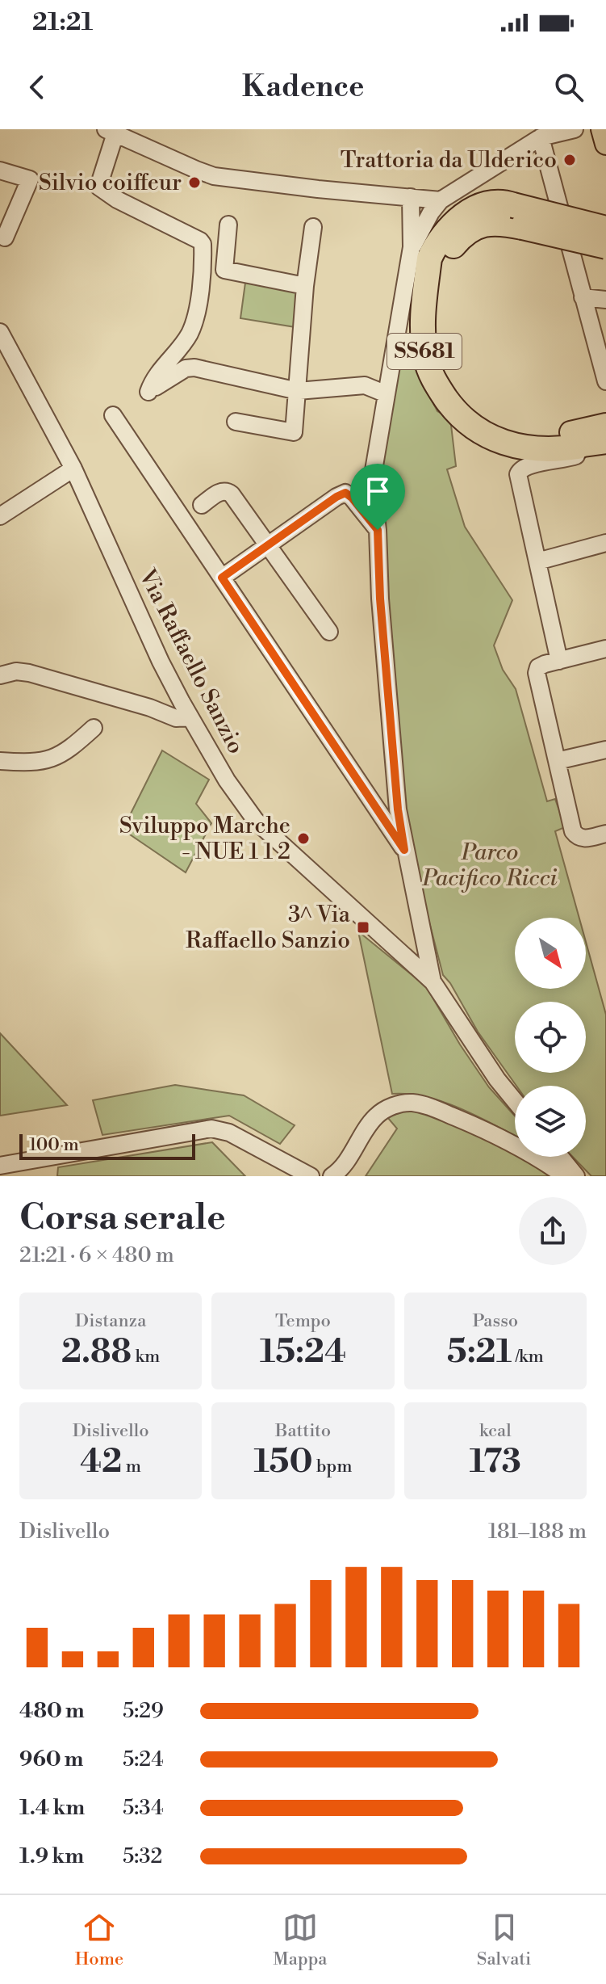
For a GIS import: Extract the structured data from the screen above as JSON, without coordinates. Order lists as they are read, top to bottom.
{
  "streets": {
    "highway": ["SS681"],
    "street": ["Via Raffaello Sanzio"]
  },
  "parks": ["Parco Pacifico Ricci"],
  "places": {
    "other": ["Trattoria da Ulderico", "Silvio coiffeur", "Sviluppo Marche - NUE 1 1 2"],
    "transit": ["3^ Via Raffaello Sanzio"]
  },
  "scale_bar": "100 m",
  "north": "bottom right",
  "page": {
    "status": "21:21",
    "header": "Kadence",
    "scale": "100 m",
    "heading": ["Corsa serale", "21:21 · 6 × 480 m"],
    "stats": [
      ["Distanza", "2.88 km"],
      ["Tempo", "15:24"],
      ["Passo", "5:21 /km"],
      ["Dislivello", "42 m"],
      ["Battito", "150 bpm"],
      ["kcal", "173"]
    ],
    "chart": ["Dislivello", "181–188 m"],
    "list": [
      {
        "name": "480 m",
        "note": "5:29"
      },
      {
        "name": "960 m",
        "note": "5:24"
      },
      {
        "name": "1.4 km",
        "note": "5:34"
      },
      {
        "name": "1.9 km",
        "note": "5:32"
      }
    ],
    "tabs": ["Home", "Mappa", "Salvati"]
  }
}
